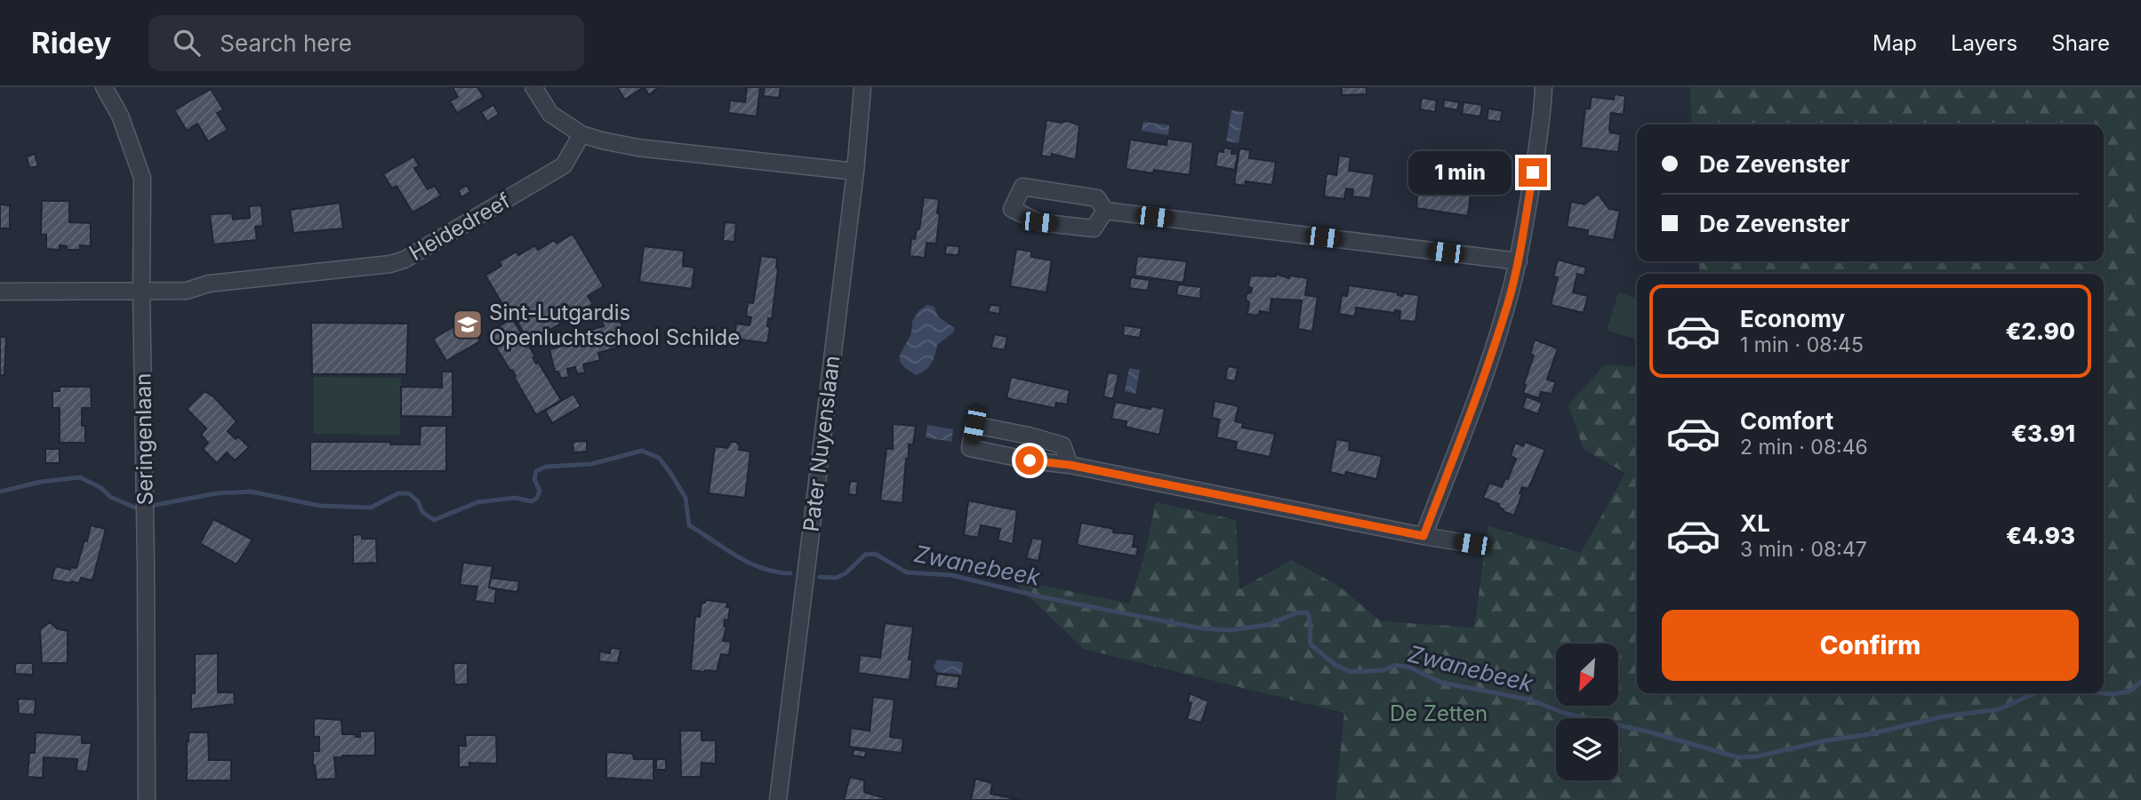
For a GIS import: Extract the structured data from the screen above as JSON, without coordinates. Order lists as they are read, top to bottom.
{
  "streets": {
    "street": ["Heidedreef", "Seringenlaan", "Pater Nuyenslaan"]
  },
  "crossings": [
    ["Heidedreef", "Seringenlaan"]
  ],
  "water": ["Zwanebeek"],
  "parks": ["De Zetten"],
  "places": {
    "school or university": ["Sint-Lutgardis Openluchtschool Schilde"]
  },
  "north": "bottom left",
  "page": {
    "header": "Ridey",
    "search": "Search here",
    "nav": ["Map", "Layers", "Share"],
    "banner": ["De Zevenster", "De Zevenster"],
    "bubble": "1 min",
    "list": [
      {
        "name": "Economy",
        "note": "1 min · 08:45",
        "value": "€2.90"
      },
      {
        "name": "Comfort",
        "note": "2 min · 08:46",
        "value": "€3.91"
      },
      {
        "name": "XL",
        "note": "3 min · 08:47",
        "value": "€4.93"
      }
    ],
    "buttons": "Confirm"
  }
}
